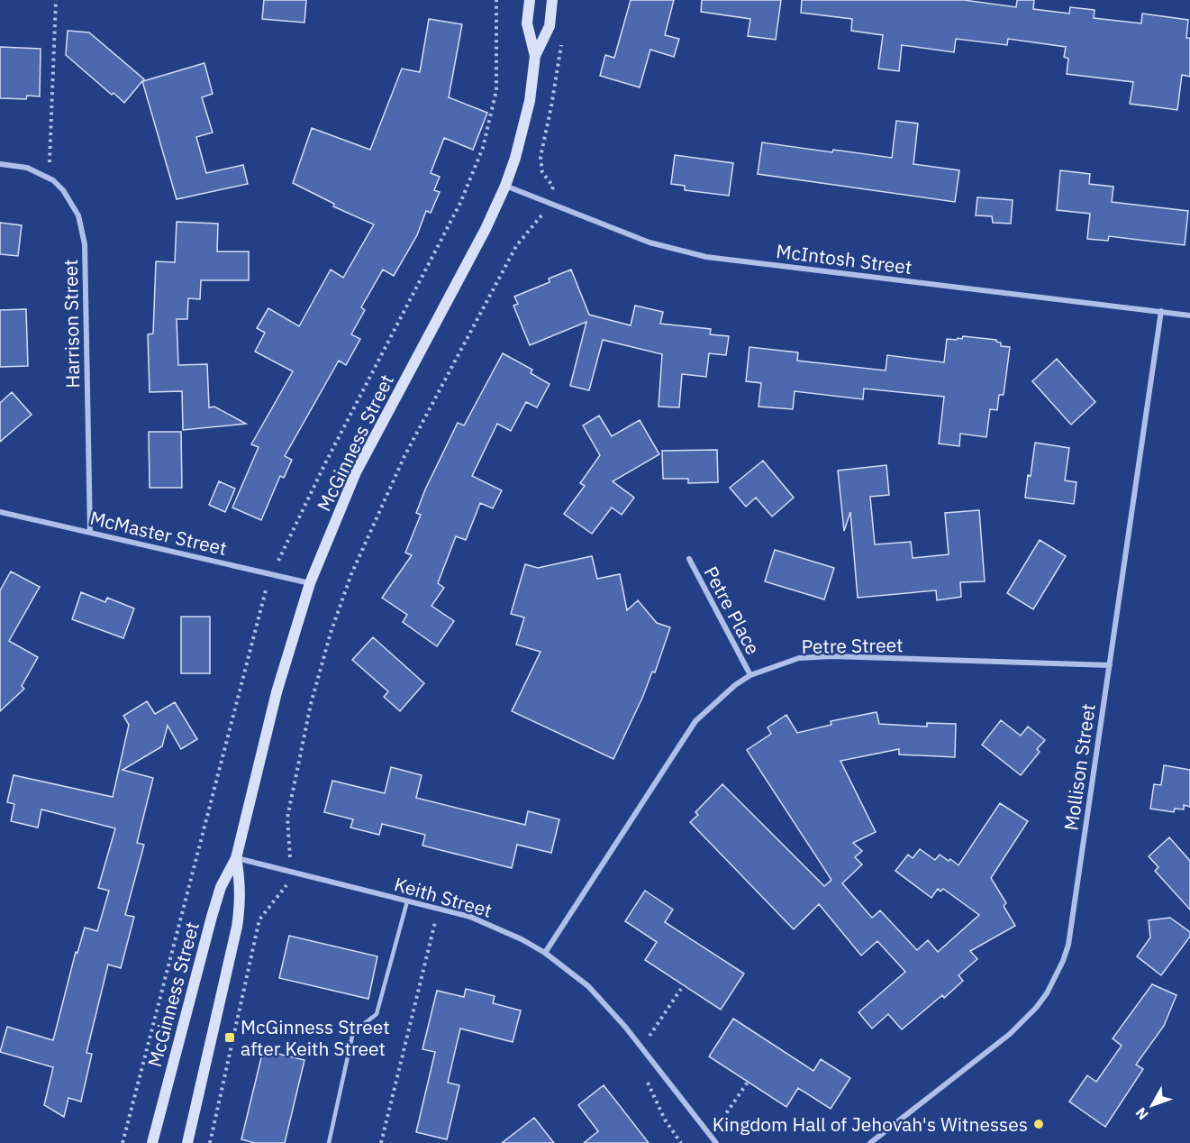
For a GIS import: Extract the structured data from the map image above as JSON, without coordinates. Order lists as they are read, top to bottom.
{
  "streets": {
    "street": [
      "McIntosh Street",
      "Harrison Street",
      "McGinness Street",
      "McMaster Street",
      "Petre Place",
      "Petre Street",
      "Mollison Street",
      "Keith Street"
    ]
  },
  "crossings": [
    ["McIntosh Street", "McGinness Street"],
    ["McIntosh Street", "Mollison Street"],
    ["Harrison Street", "McMaster Street"],
    ["McGinness Street", "McMaster Street"],
    ["McGinness Street", "Keith Street"],
    ["Petre Place", "Petre Street"],
    ["Petre Street", "Mollison Street"],
    ["Petre Street", "Keith Street"]
  ],
  "places": {
    "transit": ["McGinness Street after Keith Street"],
    "other": ["Kingdom Hall of Jehovah's Witnesses"]
  },
  "north": "bottom left"
}
